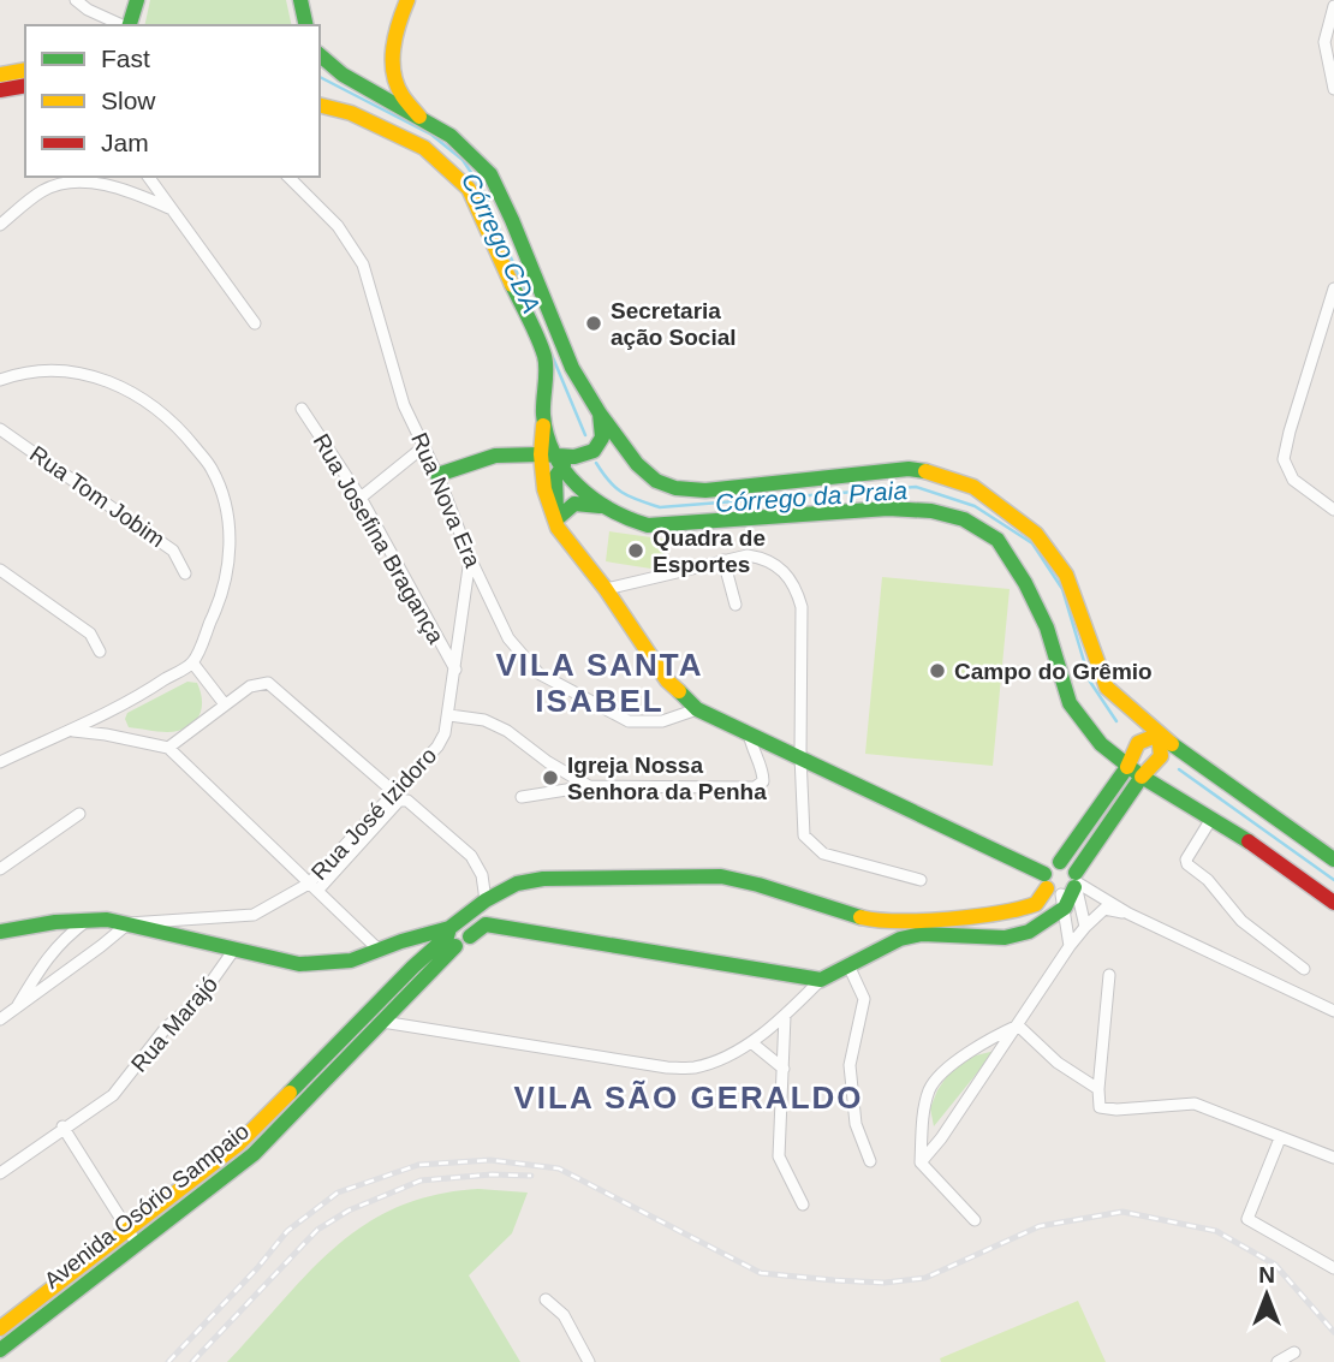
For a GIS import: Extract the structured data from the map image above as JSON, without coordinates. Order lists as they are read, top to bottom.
{
  "streets": {
    "street": [
      "Rua Tom Jobim",
      "Rua Nova Era",
      "Rua Josefina Bragança",
      "Rua José Izidoro",
      "Rua Marajó",
      "Avenida Osório Sampaio"
    ]
  },
  "crossings": [
    ["Rua Nova Era", "Rua José Izidoro"],
    ["Rua Josefina Bragança", "Rua José Izidoro"]
  ],
  "districts": ["VILA SANTA ISABEL", "VILA SÃO GERALDO"],
  "water": ["Córrego CDA", "Córrego da Praia"],
  "places": [
    "Secretaria ação Social",
    "Quadra de Esportes",
    "Campo do Grêmio",
    "Igreja Nossa Senhora da Penha"
  ],
  "legend": ["Fast", "Slow", "Jam"],
  "north": "top"
}
